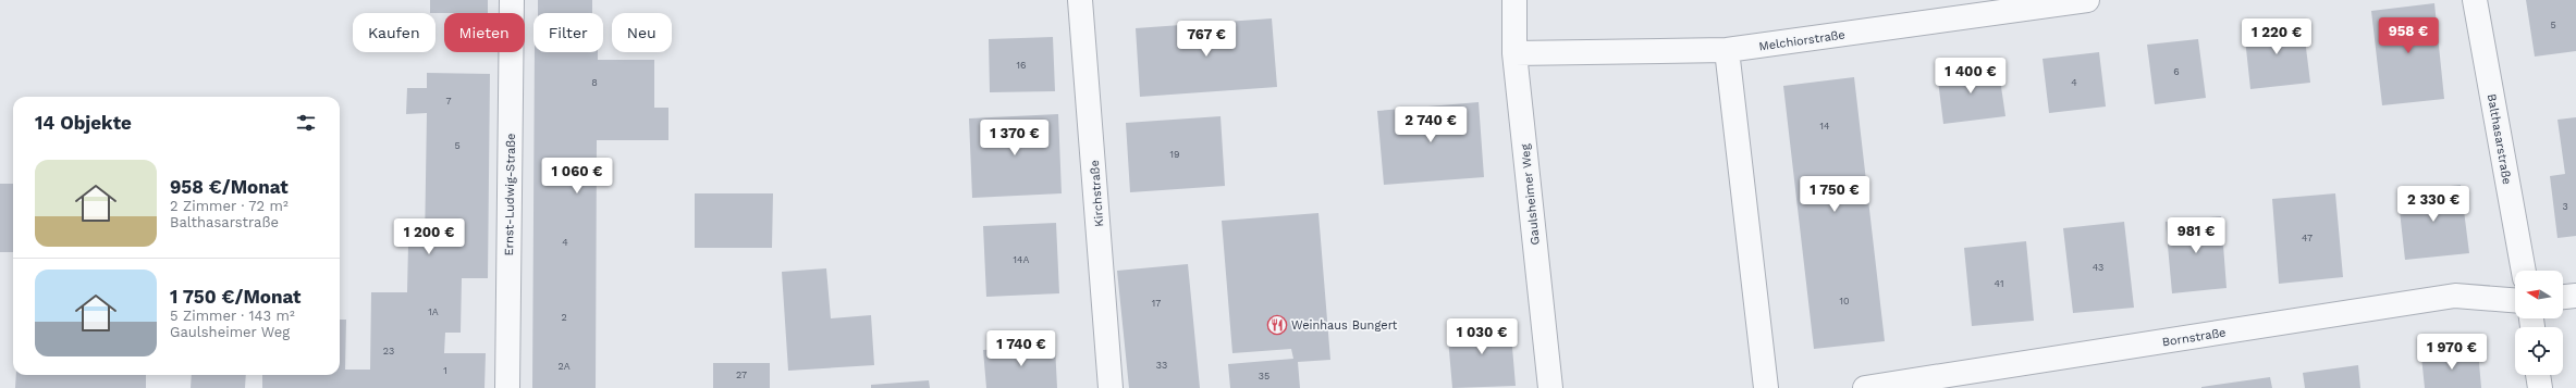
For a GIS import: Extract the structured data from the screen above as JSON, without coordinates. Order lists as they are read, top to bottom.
{
  "streets": {
    "street": [
      "Melchiorstraße",
      "Balthasarstraße",
      "Kirchstraße",
      "Ernst-Ludwig-Straße",
      "Gaulsheimer Weg",
      "Bornstraße"
    ]
  },
  "crossings": [
    ["Melchiorstraße", "Gaulsheimer Weg"]
  ],
  "places": {
    "restaurant": ["Weinhaus Bungert"]
  },
  "house_numbers": [
    "5",
    "16",
    "6",
    "8",
    "4",
    "7",
    "14",
    "5",
    "19",
    "3",
    "47",
    "4",
    "14A",
    "43",
    "41",
    "10",
    "17",
    "1A",
    "2",
    "23",
    "33",
    "2A",
    "1",
    "27",
    "35"
  ],
  "north": "left",
  "page": {
    "chip": [
      "Kaufen",
      "Mieten",
      "Filter",
      "Neu"
    ],
    "price": [
      "958 €",
      "1 220 €",
      "767 €",
      "1 400 €",
      "2 740 €",
      "1 370 €",
      "1 060 €",
      "1 750 €",
      "2 330 €",
      "981 €",
      "1 200 €",
      "1 030 €",
      "1 740 €",
      "1 970 €"
    ],
    "heading": "14 Objekte",
    "list": [
      {
        "name": "958 €/Monat",
        "note": "2 Zimmer · 72 m² · Balthasarstraße"
      },
      {
        "name": "1 750 €/Monat",
        "note": "5 Zimmer · 143 m² · Gaulsheimer Weg"
      }
    ]
  }
}
